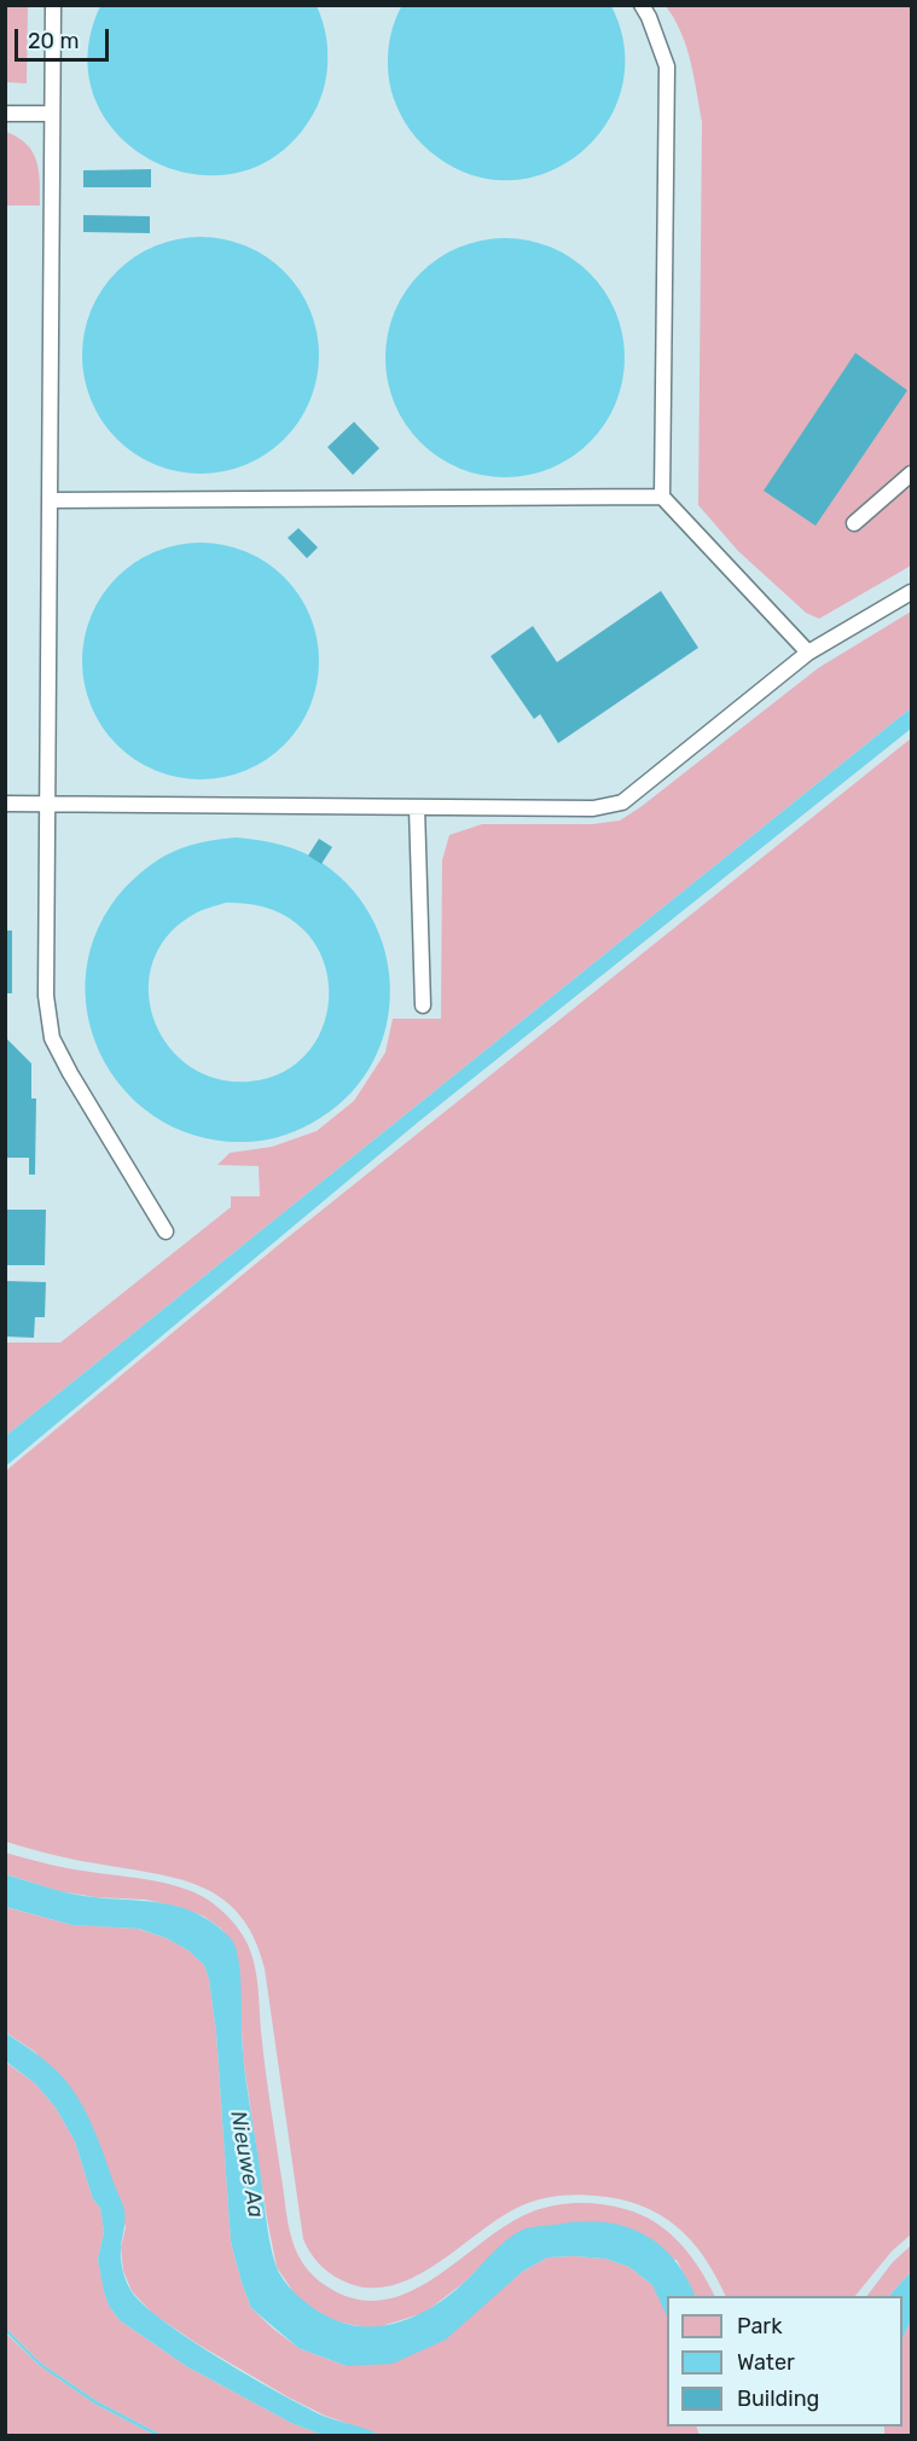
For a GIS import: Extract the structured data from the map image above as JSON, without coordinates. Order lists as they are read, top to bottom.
{
  "water": ["Nieuwe Aa"],
  "legend": ["Park", "Water", "Building"],
  "scale_bar": "20 m"
}
